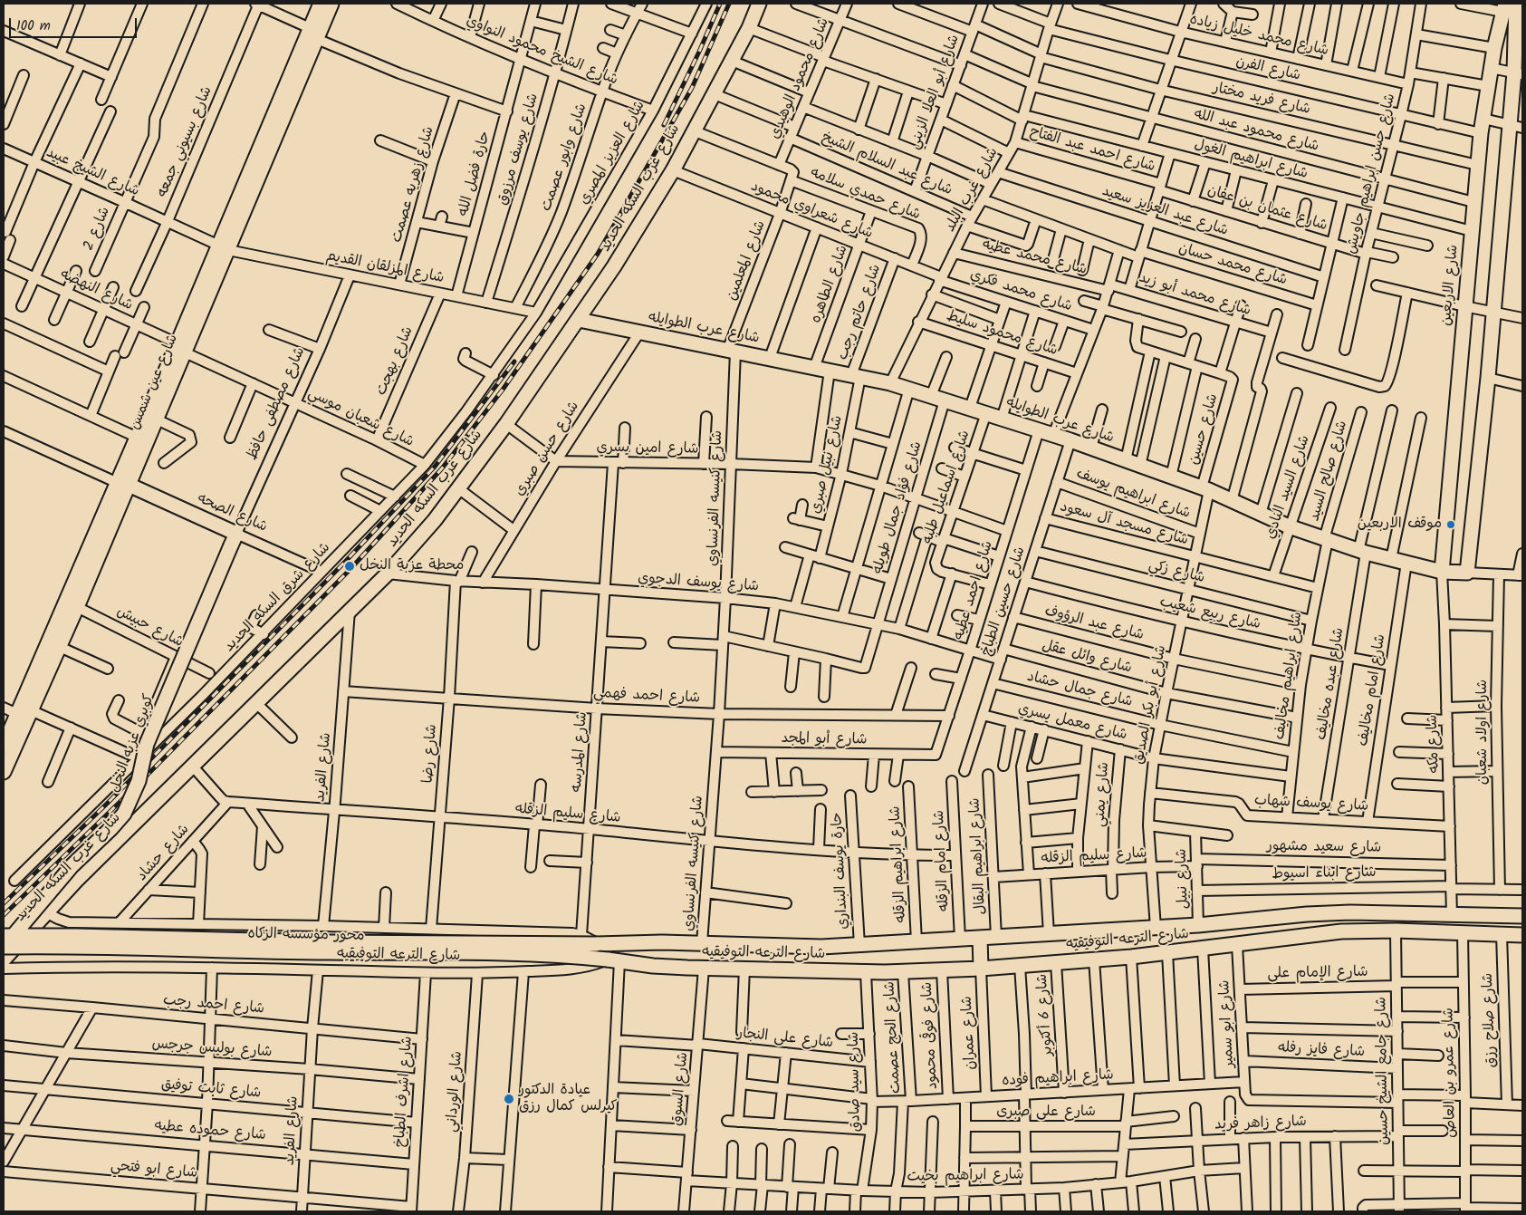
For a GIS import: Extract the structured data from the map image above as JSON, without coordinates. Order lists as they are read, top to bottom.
{
  "streets": {
    "main road": [
      "شارع غرب السكه الحديد",
      "شارع الاربعين",
      "شارع عرب الطوايله",
      "شارع عين شمس",
      "شارع الصحه",
      "كوبري عزبه النخل",
      "محور مؤسسه الزكاه",
      "شارع الترعه التوفيقيه"
    ],
    "street": [
      "شارع محمد خليل زياده",
      "شارع الشيخ محمود النواوي",
      "شارع الفرن",
      "شارع محمود الوهيدي",
      "شارع أبو العلا الزيني",
      "شارع فريد مختار",
      "شارع محمود عبد الله",
      "شارع بسيوني جمعه",
      "شارع يوسف مرزوق",
      "شارع احمد عبد الفتاح",
      "شارع العزيز المصري",
      "شارع وابور عصمت",
      "شارع ابراهيم الغول",
      "شارع عبد السلام الشيخ",
      "شارع الشيخ عبيد",
      "حارة فضل الله",
      "شارع حسن ابراهيم جاويش",
      "شارع زهريه عصمت",
      "شارع غرب البلد",
      "شارع حمدي سلامه",
      "شارع عثمان بن عفان",
      "شارع شعراوي محمود",
      "شارع عبد العزيز سعيد",
      "شارع 2",
      "شارع محمد عطيه",
      "شارع المعلمين",
      "شارع محمد حسان",
      "شارع المزلقان القديم",
      "شارع الطاهره",
      "شارع النهضه",
      "شارع محمد فكري",
      "شارع محمد أبو زيد",
      "شارع حاتم رجب",
      "شارع محمود سليط",
      "شارع بهجت",
      "شارع مصطفى حافظ",
      "شارع شعبان موسي",
      "شارع حسين",
      "شارع حسن صبري",
      "شارع امين يسري",
      "شارع نبيل صبري",
      "شارع صالح السيد",
      "شارع اسماعيل طلبه",
      "شارع السيد النادي",
      "شارع ابراهيم يوسف",
      "شارع كنيسه الفرنساوي",
      "شارع فؤاد جمال طويله",
      "شارع مسجد آل سعود",
      "شارع زكي",
      "شارع يوسف الدجوي",
      "شارع احمد عطيه",
      "شارع شرق السكه الحديد",
      "شارع حسين الطباخ",
      "شارع ربيع شعيب",
      "شارع عبد الرؤوف",
      "شارع حبيش",
      "شارع وائل عقل",
      "شارع ابراهيم مخاليف",
      "شارع عبده مخاليف",
      "شارع جمال حشاد",
      "شارع امام مخاليف",
      "شارع احمد فهمي",
      "شارع أبو بكر الصديق",
      "شارع معمل يسري",
      "شارع اولاد شعبان",
      "شارع أبو المجد",
      "شارع مكه",
      "شارع المدرسه",
      "شارع رضا",
      "شارع الفريد",
      "شارع يمني",
      "شارع يوسف شهاب",
      "شارع سليم الزقله",
      "شارع سعيد مشهور",
      "شارع حشاد",
      "شارع ابراهيم البقال",
      "شارع امام الزقله",
      "شارع ابراهيم الزقله",
      "حارة يوسف البنداري",
      "شارع ابناء اسيوط",
      "شارع نبيل",
      "شارع الإمام على",
      "شارع احمد رجب",
      "شارع 6 أكتوبر",
      "شارع صلاح رزق",
      "شارع ابو سمير",
      "شارع عمران",
      "شارع فوقى محمود",
      "شارع الحج عصمت",
      "شارع على النجار",
      "شارع بوليس جرجس",
      "شارع فايز رفله",
      "شارع جامع الشيخ حسين",
      "شارع عمرو بن العاص",
      "شارع ابراهيم فوده",
      "شارع سيد صادق",
      "شارع السوق",
      "شارع ثابت توفيق",
      "شارع اشرف الطباخ",
      "شارع الورداني",
      "شارع على صبرى",
      "شارع زاهر فريد",
      "شارع حموده عطيه",
      "شارع ابو فتحي",
      "شارع ابراهيم بخيت"
    ]
  },
  "crossings": [
    ["شارع محمد خليل زياده", "شارع حسن ابراهيم جاويش"],
    ["شارع الشيخ محمود النواوي", "شارع يوسف مرزوق"],
    ["شارع الشيخ محمود النواوي", "شارع العزيز المصري"],
    ["شارع الشيخ محمود النواوي", "شارع وابور عصمت"],
    ["شارع الشيخ محمود النواوي", "حارة فضل الله"],
    ["شارع الفرن", "شارع حسن ابراهيم جاويش"],
    ["شارع الفرن", "شارع غرب البلد"],
    ["شارع الفرن", "شارع الاربعين"],
    ["شارع محمود الوهيدي", "شارع عبد السلام الشيخ"],
    ["شارع أبو العلا الزيني", "شارع فريد مختار"],
    ["شارع أبو العلا الزيني", "شارع محمود عبد الله"],
    ["شارع أبو العلا الزيني", "شارع ابراهيم الغول"],
    ["شارع أبو العلا الزيني", "شارع عبد السلام الشيخ"],
    ["شارع فريد مختار", "شارع حسن ابراهيم جاويش"],
    ["شارع فريد مختار", "شارع غرب البلد"],
    ["شارع فريد مختار", "شارع الاربعين"],
    ["شارع محمود عبد الله", "شارع حسن ابراهيم جاويش"],
    ["شارع محمود عبد الله", "شارع غرب البلد"],
    ["شارع محمود عبد الله", "شارع الاربعين"],
    ["شارع بسيوني جمعه", "شارع الشيخ عبيد"],
    ["شارع يوسف مرزوق", "شارع المزلقان القديم"],
    ["شارع احمد عبد الفتاح", "شارع غرب البلد"],
    ["شارع احمد عبد الفتاح", "شارع عثمان بن عفان"],
    ["شارع العزيز المصري", "شارع المزلقان القديم"],
    ["شارع العزيز المصري", "شارع شرق السكه الحديد"],
    ["شارع وابور عصمت", "شارع المزلقان القديم"],
    ["شارع ابراهيم الغول", "شارع حسن ابراهيم جاويش"],
    ["شارع ابراهيم الغول", "شارع غرب البلد"],
    ["شارع ابراهيم الغول", "شارع الاربعين"],
    ["شارع عبد السلام الشيخ", "شارع غرب البلد"],
    ["شارع الشيخ عبيد", "شارع 2"],
    ["شارع الشيخ عبيد", "شارع المزلقان القديم"],
    ["شارع الشيخ عبيد", "شارع عين شمس"],
    ["حارة فضل الله", "شارع المزلقان القديم"],
    ["شارع حسن ابراهيم جاويش", "شارع عثمان بن عفان"],
    ["شارع زهريه عصمت", "شارع المزلقان القديم"],
    ["شارع غرب السكه الحديد", "شارع شعراوي محمود"],
    ["شارع غرب السكه الحديد", "شارع عرب الطوايله"],
    ["شارع غرب السكه الحديد", "شارع يوسف الدجوي"],
    ["شارع غرب السكه الحديد", "شارع الفريد"],
    ["شارع غرب السكه الحديد", "شارع الترعه التوفيقيه"],
    ["شارع غرب البلد", "شارع شعراوي محمود"],
    ["شارع غرب البلد", "شارع عبد العزيز سعيد"],
    ["شارع غرب البلد", "شارع محمد عطيه"],
    ["شارع غرب البلد", "شارع محمد حسان"],
    ["شارع غرب البلد", "شارع محمد فكري"],
    ["شارع غرب البلد", "شارع عرب الطوايله"],
    ["شارع غرب البلد", "شارع محمود سليط"],
    ["شارع حمدي سلامه", "شارع شعراوي محمود"],
    ["شارع حمدي سلامه", "شارع المعلمين"],
    ["شارع حمدي سلامه", "شارع الطاهره"],
    ["شارع شعراوي محمود", "شارع المعلمين"],
    ["شارع شعراوي محمود", "شارع الطاهره"],
    ["شارع شعراوي محمود", "شارع محمد فكري"],
    ["شارع شعراوي محمود", "شارع حاتم رجب"],
    ["شارع محمد عطيه", "شارع محمد أبو زيد"],
    ["شارع المعلمين", "شارع عرب الطوايله"],
    ["شارع المعلمين", "شارع كنيسه الفرنساوي"],
    ["شارع المزلقان القديم", "شارع بهجت"],
    ["شارع المزلقان القديم", "شارع عين شمس"],
    ["شارع المزلقان القديم", "شارع مصطفى حافظ"],
    ["شارع المزلقان القديم", "شارع شرق السكه الحديد"],
    ["شارع الطاهره", "شارع عرب الطوايله"],
    ["شارع الاربعين", "شارع عرب الطوايله"],
    ["شارع الاربعين", "شارع مكه"],
    ["شارع النهضه", "شارع عين شمس"],
    ["شارع النهضه", "شارع شعبان موسي"],
    ["شارع حاتم رجب", "شارع عرب الطوايله"],
    ["شارع حاتم رجب", "شارع نبيل صبري"],
    ["شارع عرب الطوايله", "شارع حسين"],
    ["شارع عرب الطوايله", "شارع حسن صبري"],
    ["شارع عرب الطوايله", "شارع نبيل صبري"],
    ["شارع عرب الطوايله", "شارع صالح السيد"],
    ["شارع عرب الطوايله", "شارع اسماعيل طلبه"],
    ["شارع عرب الطوايله", "شارع السيد النادي"],
    ["شارع عرب الطوايله", "شارع كنيسه الفرنساوي"],
    ["شارع عرب الطوايله", "شارع فؤاد جمال طويله"],
    ["شارع عرب الطوايله", "شارع احمد عطيه"],
    ["شارع عرب الطوايله", "شارع حسين الطباخ"],
    ["شارع عرب الطوايله", "شارع ابراهيم مخاليف"],
    ["شارع عرب الطوايله", "شارع عبده مخاليف"],
    ["شارع عرب الطوايله", "شارع امام مخاليف"],
    ["شارع عرب الطوايله", "شارع أبو بكر الصديق"],
    ["شارع عرب الطوايله", "شارع اولاد شعبان"],
    ["شارع عرب الطوايله", "شارع مكه"],
    ["شارع بهجت", "شارع شعبان موسي"],
    ["شارع عين شمس", "شارع شعبان موسي"],
    ["شارع عين شمس", "شارع الصحه"],
    ["شارع عين شمس", "شارع حبيش"],
    ["شارع مصطفى حافظ", "شارع شعبان موسي"],
    ["شارع مصطفى حافظ", "شارع الصحه"],
    ["شارع مصطفى حافظ", "كوبري عزبه النخل"],
    ["شارع شعبان موسي", "شارع شرق السكه الحديد"],
    ["شارع حسين", "شارع أبو بكر الصديق"],
    ["شارع حسن صبري", "شارع امين يسري"],
    ["شارع حسن صبري", "شارع يوسف الدجوي"],
    ["شارع امين يسري", "شارع نبيل صبري"],
    ["شارع امين يسري", "شارع اسماعيل طلبه"],
    ["شارع امين يسري", "شارع كنيسه الفرنساوي"],
    ["شارع امين يسري", "شارع فؤاد جمال طويله"],
    ["شارع امين يسري", "شارع احمد عطيه"],
    ["شارع امين يسري", "شارع المدرسه"],
    ["شارع نبيل صبري", "شارع يوسف الدجوي"],
    ["شارع صالح السيد", "شارع ابراهيم مخاليف"],
    ["شارع السيد النادي", "شارع مسجد آل سعود"],
    ["شارع ابراهيم يوسف", "شارع حسين الطباخ"],
    ["شارع ابراهيم يوسف", "شارع أبو بكر الصديق"],
    ["شارع كنيسه الفرنساوي", "شارع يوسف الدجوي"],
    ["شارع كنيسه الفرنساوي", "شارع احمد فهمي"],
    ["شارع كنيسه الفرنساوي", "شارع أبو المجد"],
    ["شارع كنيسه الفرنساوي", "شارع سليم الزقله"],
    ["شارع كنيسه الفرنساوي", "شارع الترعه التوفيقيه"],
    ["شارع فؤاد جمال طويله", "شارع يوسف الدجوي"],
    ["شارع الصحه", "شارع شرق السكه الحديد"],
    ["شارع الصحه", "كوبري عزبه النخل"],
    ["شارع مسجد آل سعود", "شارع حسين الطباخ"],
    ["شارع مسجد آل سعود", "شارع ابراهيم مخاليف"],
    ["شارع مسجد آل سعود", "شارع أبو بكر الصديق"],
    ["شارع زكي", "شارع حسين الطباخ"],
    ["شارع زكي", "شارع ابراهيم مخاليف"],
    ["شارع زكي", "شارع أبو بكر الصديق"],
    ["شارع يوسف الدجوي", "شارع احمد عطيه"],
    ["شارع يوسف الدجوي", "شارع حسين الطباخ"],
    ["شارع يوسف الدجوي", "شارع المدرسه"],
    ["شارع يوسف الدجوي", "شارع رضا"],
    ["شارع احمد عطيه", "شارع احمد فهمي"],
    ["شارع احمد عطيه", "شارع أبو المجد"],
    ["شارع حسين الطباخ", "شارع ربيع شعيب"],
    ["شارع حسين الطباخ", "شارع عبد الرؤوف"],
    ["شارع حسين الطباخ", "شارع وائل عقل"],
    ["شارع حسين الطباخ", "شارع جمال حشاد"],
    ["شارع حسين الطباخ", "شارع معمل يسري"],
    ["شارع ربيع شعيب", "شارع ابراهيم مخاليف"],
    ["شارع ربيع شعيب", "شارع عبده مخاليف"],
    ["شارع ربيع شعيب", "شارع امام مخاليف"],
    ["شارع ربيع شعيب", "شارع أبو بكر الصديق"],
    ["شارع عبد الرؤوف", "شارع ابراهيم مخاليف"],
    ["شارع عبد الرؤوف", "شارع أبو بكر الصديق"],
    ["شارع وائل عقل", "شارع ابراهيم مخاليف"],
    ["شارع وائل عقل", "شارع أبو بكر الصديق"],
    ["شارع ابراهيم مخاليف", "شارع جمال حشاد"],
    ["شارع ابراهيم مخاليف", "شارع معمل يسري"],
    ["شارع ابراهيم مخاليف", "شارع يوسف شهاب"],
    ["شارع عبده مخاليف", "شارع يوسف شهاب"],
    ["شارع جمال حشاد", "شارع أبو بكر الصديق"],
    ["شارع امام مخاليف", "شارع يوسف شهاب"],
    ["شارع احمد فهمي", "شارع المدرسه"],
    ["شارع احمد فهمي", "شارع رضا"],
    ["شارع احمد فهمي", "شارع الفريد"],
    ["شارع أبو بكر الصديق", "شارع معمل يسري"],
    ["شارع أبو بكر الصديق", "شارع يوسف شهاب"],
    ["شارع أبو بكر الصديق", "شارع سليم الزقله"],
    ["شارع أبو بكر الصديق", "شارع الترعه التوفيقيه"],
    ["شارع معمل يسري", "شارع يمني"],
    ["شارع اولاد شعبان", "شارع ابناء اسيوط"],
    ["كوبري عزبه النخل", "محور مؤسسه الزكاه"],
    ["شارع مكه", "شارع يوسف شهاب"],
    ["شارع مكه", "شارع سعيد مشهور"],
    ["شارع مكه", "شارع ابناء اسيوط"],
    ["شارع مكه", "شارع الترعه التوفيقيه"],
    ["شارع المدرسه", "شارع سليم الزقله"],
    ["شارع المدرسه", "شارع الترعه التوفيقيه"],
    ["شارع رضا", "شارع سليم الزقله"],
    ["شارع رضا", "شارع الترعه التوفيقيه"],
    ["شارع الفريد", "شارع سليم الزقله"],
    ["شارع الفريد", "شارع الترعه التوفيقيه"],
    ["شارع الفريد", "شارع احمد رجب"],
    ["شارع الفريد", "شارع بوليس جرجس"],
    ["شارع الفريد", "شارع ثابت توفيق"],
    ["شارع الفريد", "شارع حموده عطيه"],
    ["شارع الفريد", "شارع ابو فتحي"],
    ["شارع يمني", "شارع سليم الزقله"],
    ["شارع سليم الزقله", "شارع سعيد مشهور"],
    ["شارع سليم الزقله", "شارع حشاد"],
    ["شارع سليم الزقله", "شارع ابراهيم البقال"],
    ["شارع سليم الزقله", "شارع امام الزقله"],
    ["شارع سليم الزقله", "شارع ابراهيم الزقله"],
    ["شارع سليم الزقله", "حارة يوسف البنداري"],
    ["شارع سليم الزقله", "شارع نبيل"],
    ["شارع سعيد مشهور", "شارع نبيل"],
    ["شارع حشاد", "شارع الترعه التوفيقيه"],
    ["شارع ابراهيم البقال", "شارع الترعه التوفيقيه"],
    ["شارع امام الزقله", "شارع الترعه التوفيقيه"],
    ["شارع ابراهيم الزقله", "شارع الترعه التوفيقيه"],
    ["حارة يوسف البنداري", "شارع الترعه التوفيقيه"],
    ["شارع ابناء اسيوط", "شارع نبيل"],
    ["شارع نبيل", "شارع الترعه التوفيقيه"],
    ["محور مؤسسه الزكاه", "شارع الترعه التوفيقيه"],
    ["شارع الترعه التوفيقيه", "شارع 6 أكتوبر"],
    ["شارع الترعه التوفيقيه", "شارع صلاح رزق"],
    ["شارع الترعه التوفيقيه", "شارع ابو سمير"],
    ["شارع الترعه التوفيقيه", "شارع عمران"],
    ["شارع الترعه التوفيقيه", "شارع فوقى محمود"],
    ["شارع الترعه التوفيقيه", "شارع الحج عصمت"],
    ["شارع الترعه التوفيقيه", "شارع جامع الشيخ حسين"],
    ["شارع الترعه التوفيقيه", "شارع عمرو بن العاص"],
    ["شارع الترعه التوفيقيه", "شارع سيد صادق"],
    ["شارع الترعه التوفيقيه", "شارع السوق"],
    ["شارع الترعه التوفيقيه", "شارع اشرف الطباخ"],
    ["شارع الترعه التوفيقيه", "شارع الورداني"],
    ["شارع الإمام على", "شارع ابو سمير"],
    ["شارع الإمام على", "شارع جامع الشيخ حسين"],
    ["شارع الإمام على", "شارع عمرو بن العاص"],
    ["شارع احمد رجب", "شارع اشرف الطباخ"],
    ["شارع 6 أكتوبر", "شارع ابراهيم فوده"],
    ["شارع ابو سمير", "شارع فايز رفله"],
    ["شارع ابو سمير", "شارع جامع الشيخ حسين"],
    ["شارع ابو سمير", "شارع ابراهيم فوده"],
    ["شارع عمران", "شارع ابراهيم فوده"],
    ["شارع فوقى محمود", "شارع ابراهيم فوده"],
    ["شارع الحج عصمت", "شارع ابراهيم فوده"],
    ["شارع الحج عصمت", "شارع ابراهيم بخيت"],
    ["شارع على النجار", "شارع سيد صادق"],
    ["شارع على النجار", "شارع السوق"],
    ["شارع بوليس جرجس", "شارع اشرف الطباخ"],
    ["شارع فايز رفله", "شارع جامع الشيخ حسين"],
    ["شارع جامع الشيخ حسين", "شارع زاهر فريد"],
    ["شارع ابراهيم فوده", "شارع سيد صادق"],
    ["شارع سيد صادق", "شارع ابراهيم بخيت"],
    ["شارع السوق", "شارع ابراهيم بخيت"],
    ["شارع ثابت توفيق", "شارع اشرف الطباخ"],
    ["شارع اشرف الطباخ", "شارع حموده عطيه"],
    ["شارع اشرف الطباخ", "شارع ابو فتحي"]
  ],
  "places": ["موقف الاربعين", "محطة عزبة النخل", "عيادة الدكتور كيرلس كمال رزق"],
  "scale_bar": "100 m"
}
